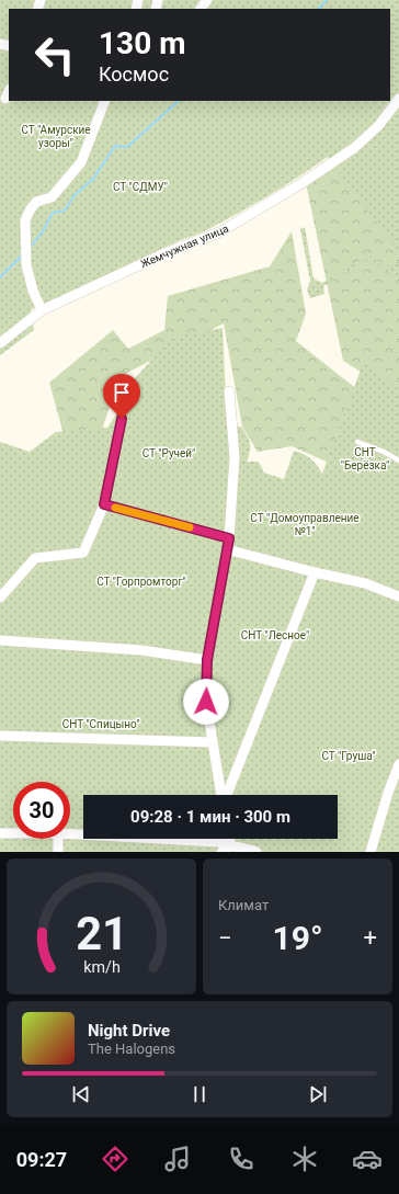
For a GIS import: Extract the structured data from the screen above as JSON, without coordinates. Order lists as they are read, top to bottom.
{
  "streets": {
    "street": ["Жемчужная улица"]
  },
  "parks": [
    "СТ \"Амурские узоры\"",
    "СТ \"СДМУ\"",
    "СНТ \"Берёзка\"",
    "СТ \"Ручей\"",
    "СТ \"Домоуправление №1\"",
    "СТ \"Горпромторг\"",
    "СНТ \"Лесное\"",
    "СНТ \"Спицыно\"",
    "СТ \"Груша\""
  ],
  "page": {
    "turn": ["130 m", "Космос"],
    "limit": "30",
    "trip": "09:28 · 1 мин · 300 m",
    "tile": "Климат",
    "heat": ["−", "19°", "+"],
    "song": ["Night Drive", "The Halogens"],
    "tabs": "09:27",
    "gauge": ["21", "km/h"]
  }
}
